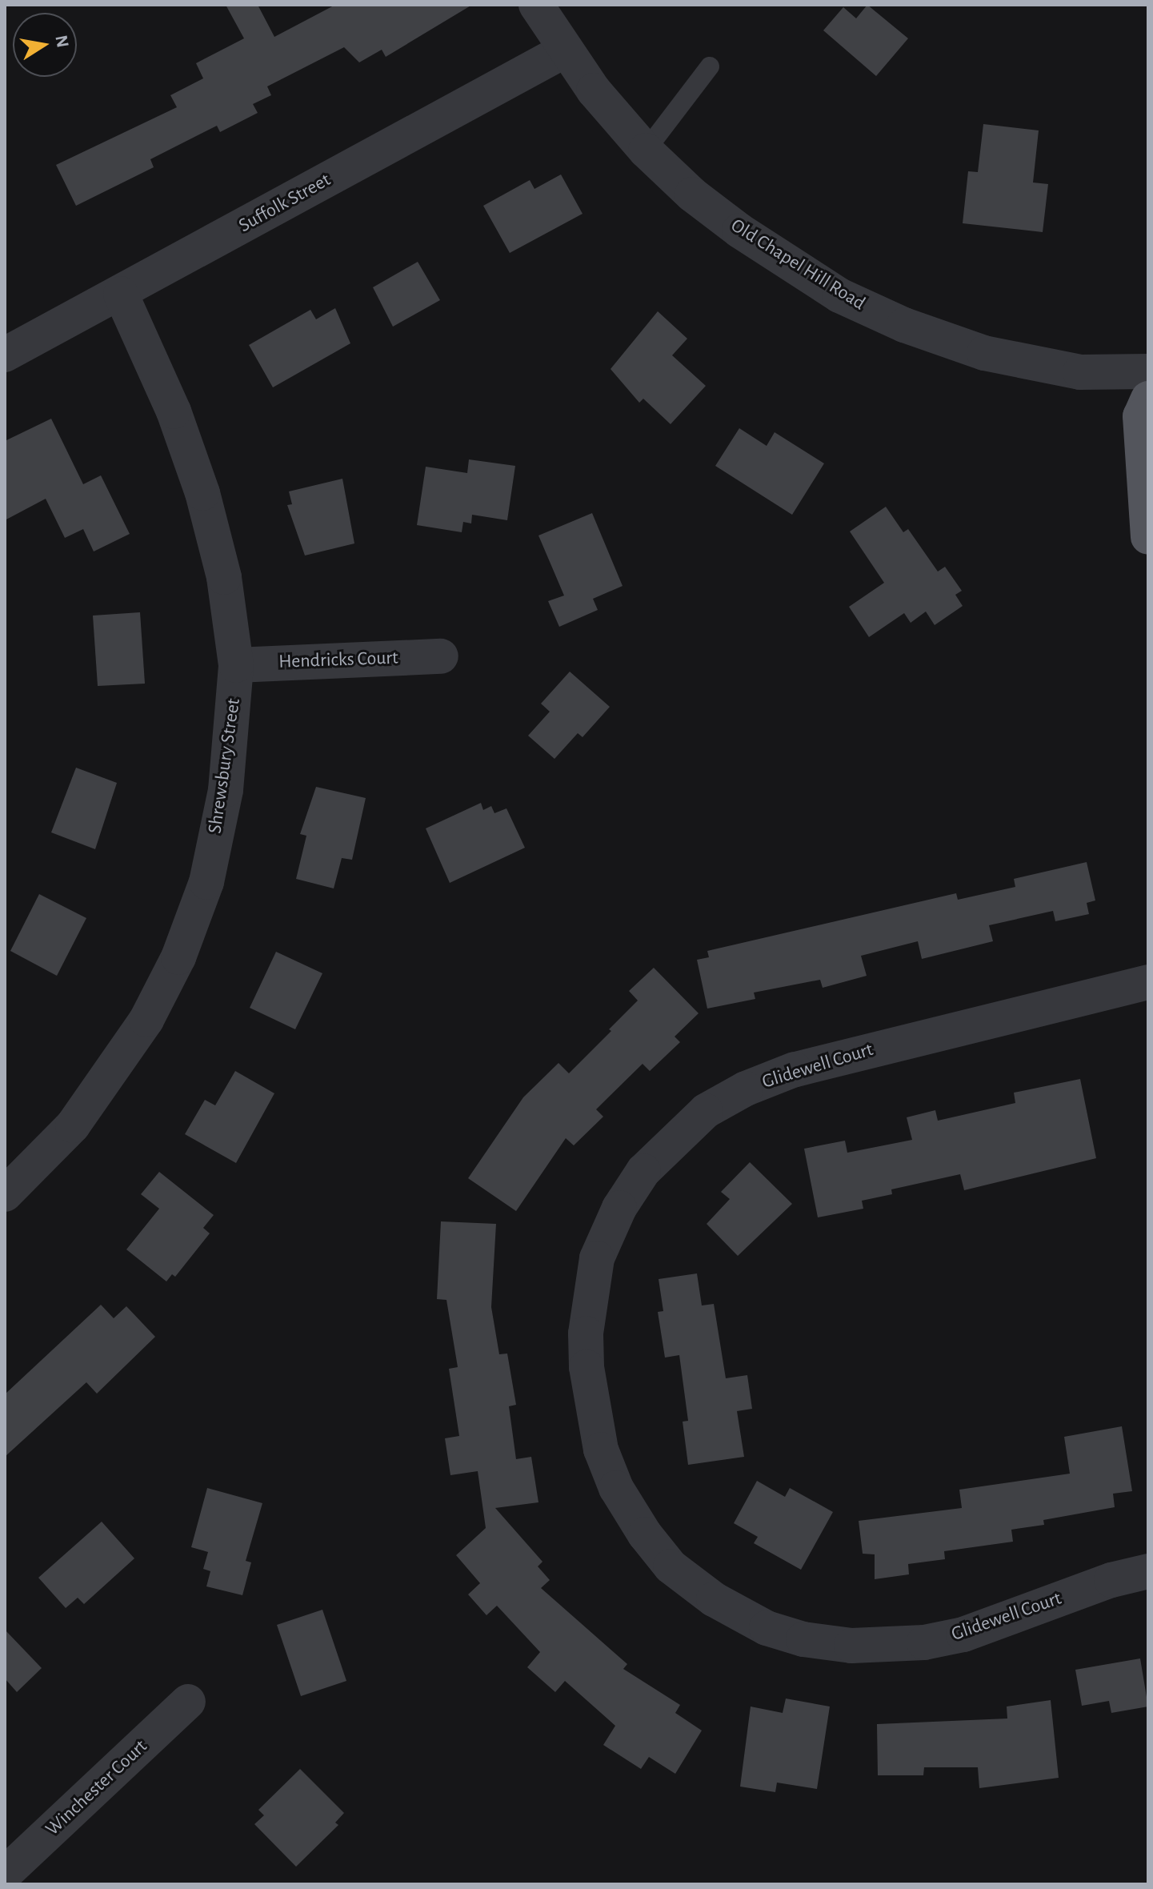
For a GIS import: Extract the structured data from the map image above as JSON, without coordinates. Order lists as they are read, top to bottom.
{
  "streets": {
    "street": [
      "Suffolk Street",
      "Old Chapel Hill Road",
      "Hendricks Court",
      "Shrewsbury Street",
      "Glidewell Court",
      "Winchester Court"
    ]
  },
  "crossings": [
    ["Suffolk Street", "Old Chapel Hill Road"],
    ["Suffolk Street", "Shrewsbury Street"],
    ["Hendricks Court", "Shrewsbury Street"]
  ],
  "north": "right"
}
